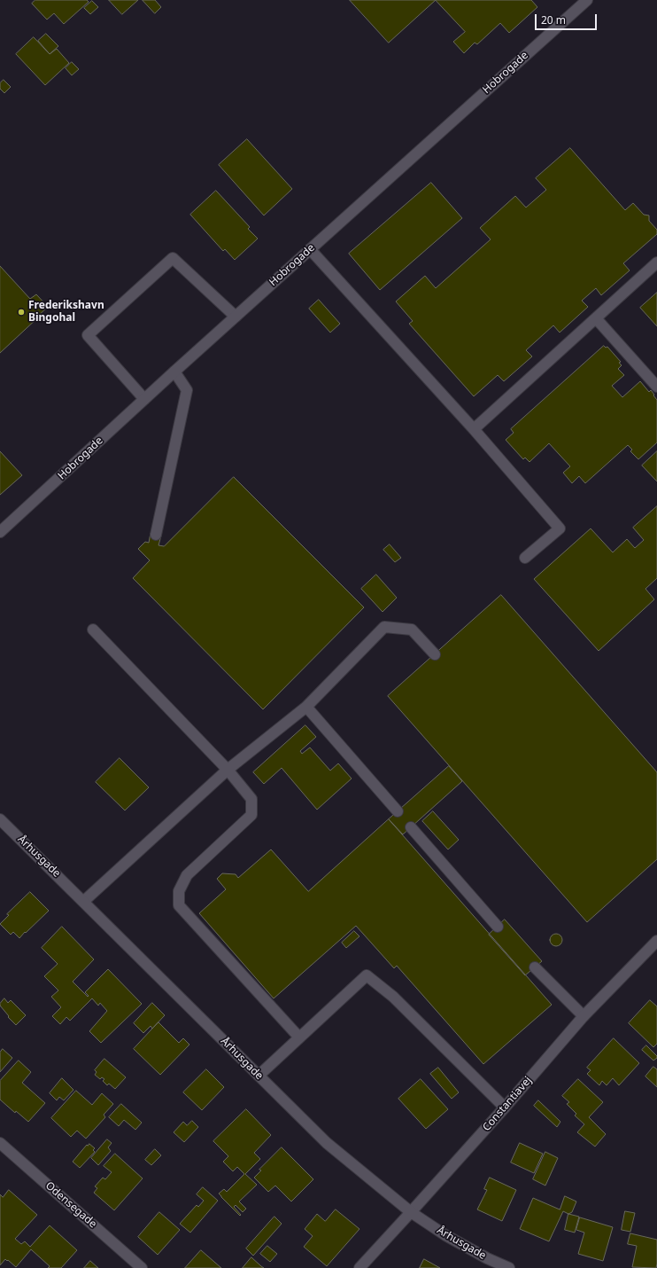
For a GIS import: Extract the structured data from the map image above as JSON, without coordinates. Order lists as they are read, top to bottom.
{
  "streets": {
    "street": [
      "Hobrogade",
      "Århusgade",
      "Constantiavej",
      "Odensegade"
    ]
  },
  "crossings": [
    ["Århusgade", "Constantiavej"]
  ],
  "places": ["Frederikshavn Bingohal"],
  "scale_bar": "20 m"
}
